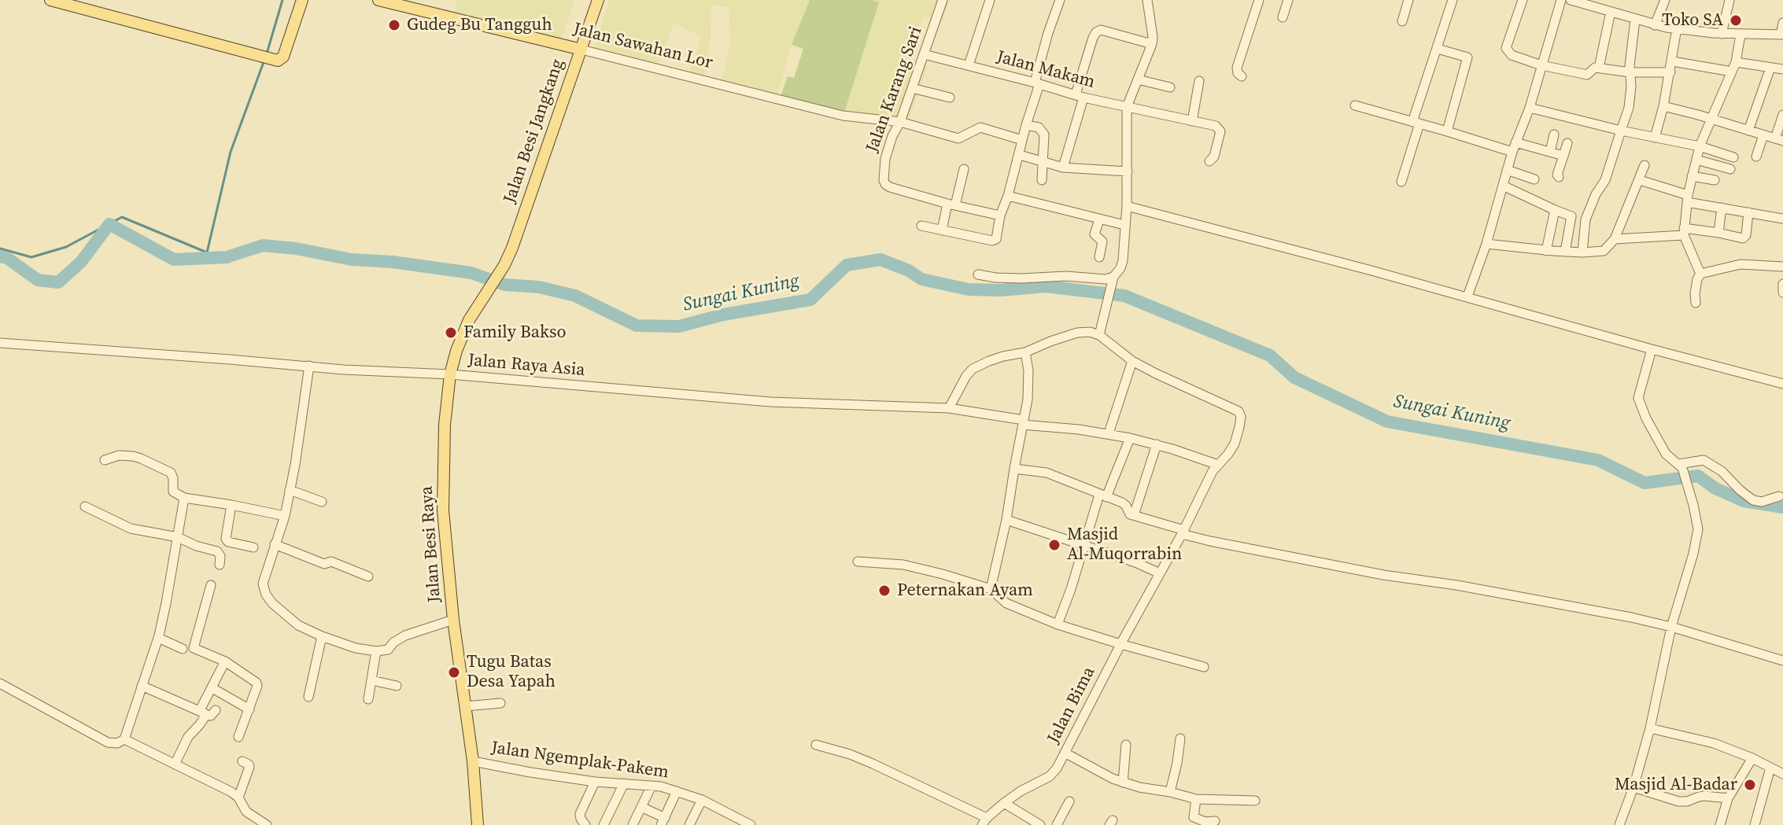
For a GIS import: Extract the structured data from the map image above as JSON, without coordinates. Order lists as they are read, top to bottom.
{
  "streets": {
    "main road": ["Jalan Sawahan Lor", "Jalan Besi Jangkang", "Jalan Besi Raya"],
    "street": [
      "Jalan Makam",
      "Jalan Karang Sari",
      "Jalan Raya Asia",
      "Jalan Bima",
      "Jalan Ngemplak-Pakem"
    ]
  },
  "crossings": [
    ["Jalan Sawahan Lor", "Jalan Karang Sari"],
    ["Jalan Sawahan Lor", "Jalan Besi Jangkang"],
    ["Jalan Makam", "Jalan Karang Sari"],
    ["Jalan Besi Jangkang", "Jalan Besi Raya"],
    ["Jalan Raya Asia", "Jalan Besi Raya"],
    ["Jalan Raya Asia", "Jalan Bima"],
    ["Jalan Besi Raya", "Jalan Ngemplak-Pakem"]
  ],
  "water": ["Sungai Kuning"],
  "places": [
    "Toko SA",
    "Gudeg Bu Tangguh",
    "Family Bakso",
    "Masjid Al-Muqorrabin",
    "Peternakan Ayam",
    "Tugu Batas Desa Yapah",
    "Masjid Al-Badar"
  ]
}
